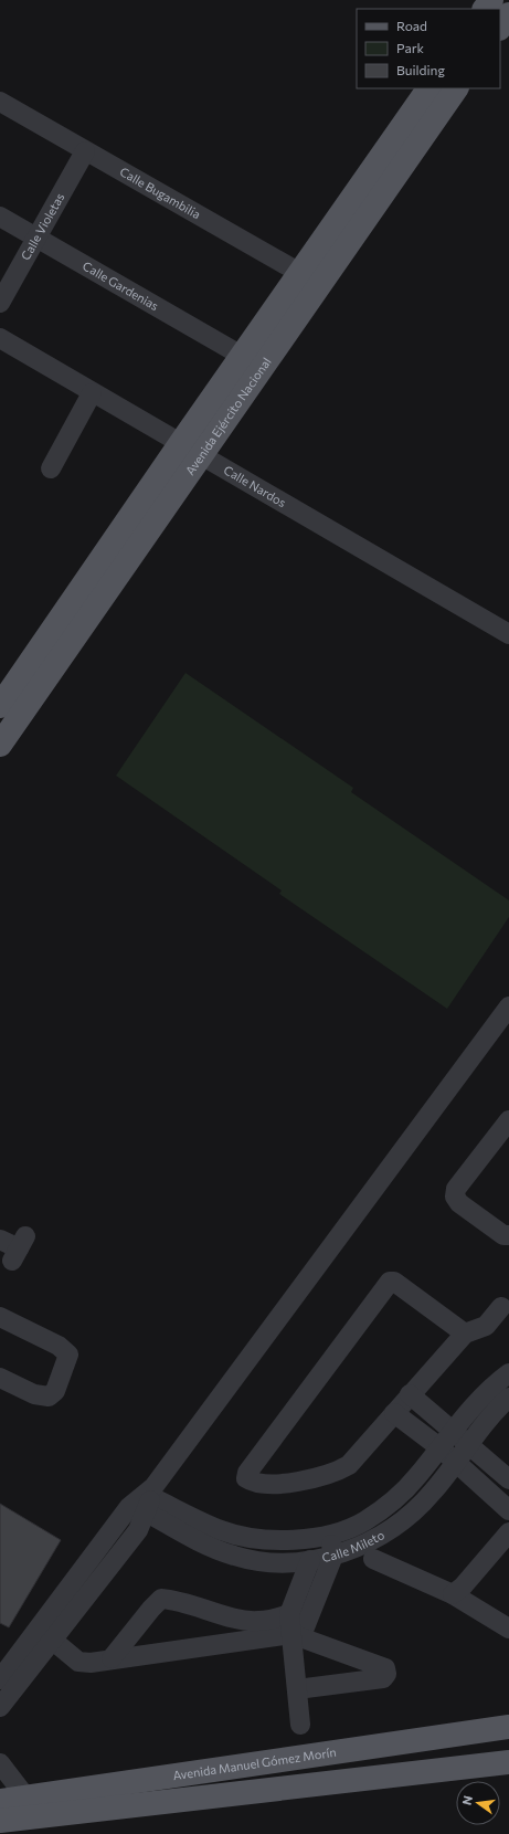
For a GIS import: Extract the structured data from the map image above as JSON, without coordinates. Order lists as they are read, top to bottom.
{
  "streets": {
    "main road": ["Avenida Ejército Nacional", "Avenida Manuel Gómez Morín"],
    "street": [
      "Calle Bugambilia",
      "Calle Violetas",
      "Calle Gardenias",
      "Calle Nardos",
      "Calle Mileto"
    ]
  },
  "crossings": [
    ["Calle Bugambilia", "Calle Violetas"],
    ["Calle Bugambilia", "Avenida Ejército Nacional"],
    ["Calle Violetas", "Calle Gardenias"],
    ["Calle Gardenias", "Avenida Ejército Nacional"],
    ["Avenida Ejército Nacional", "Calle Nardos"]
  ],
  "legend": ["Road", "Park", "Building"],
  "north": "left"
}
